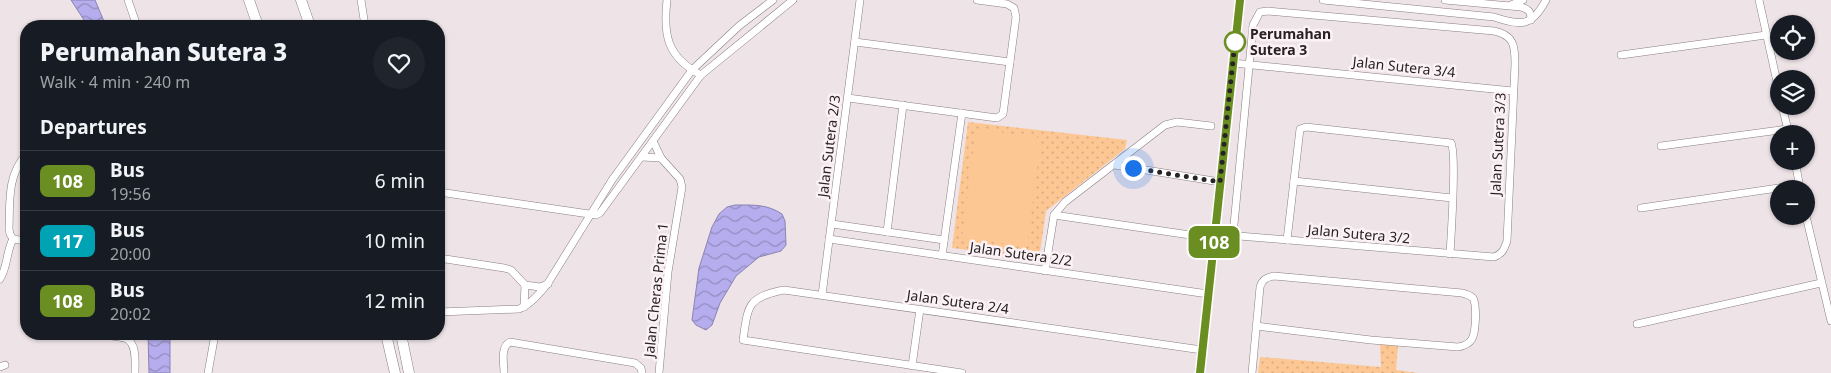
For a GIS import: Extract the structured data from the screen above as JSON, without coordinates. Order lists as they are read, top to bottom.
{
  "streets": {
    "street": [
      "Jalan Sutera 3/4",
      "Jalan Sutera 3/3",
      "Jalan Sutera 2/3",
      "Jalan Sutera 3/2",
      "Jalan Sutera 2/2",
      "Jalan Cheras Prima 1",
      "Jalan Sutera 2/4"
    ]
  },
  "crossings": [
    ["Jalan Sutera 3/4", "Jalan Sutera 3/3"],
    ["Jalan Sutera 3/3", "Jalan Sutera 3/2"],
    ["Jalan Sutera 2/3", "Jalan Sutera 2/2"],
    ["Jalan Sutera 2/3", "Jalan Sutera 2/4"]
  ],
  "places": ["Perumahan Sutera 3"],
  "lines": ["bus line 108"],
  "page": {
    "on_map": "108",
    "map_buttons": ["+", "−"],
    "heading": [
      ["Perumahan Sutera 3", "Walk · 4 min · 240 m"],
      "Departures"
    ],
    "list": [
      {
        "mark": "108",
        "name": "Bus",
        "note": "19:56",
        "value": "6 min"
      },
      {
        "mark": "117",
        "name": "Bus",
        "note": "20:00",
        "value": "10 min"
      },
      {
        "mark": "108",
        "name": "Bus",
        "note": "20:02",
        "value": "12 min"
      }
    ]
  }
}
